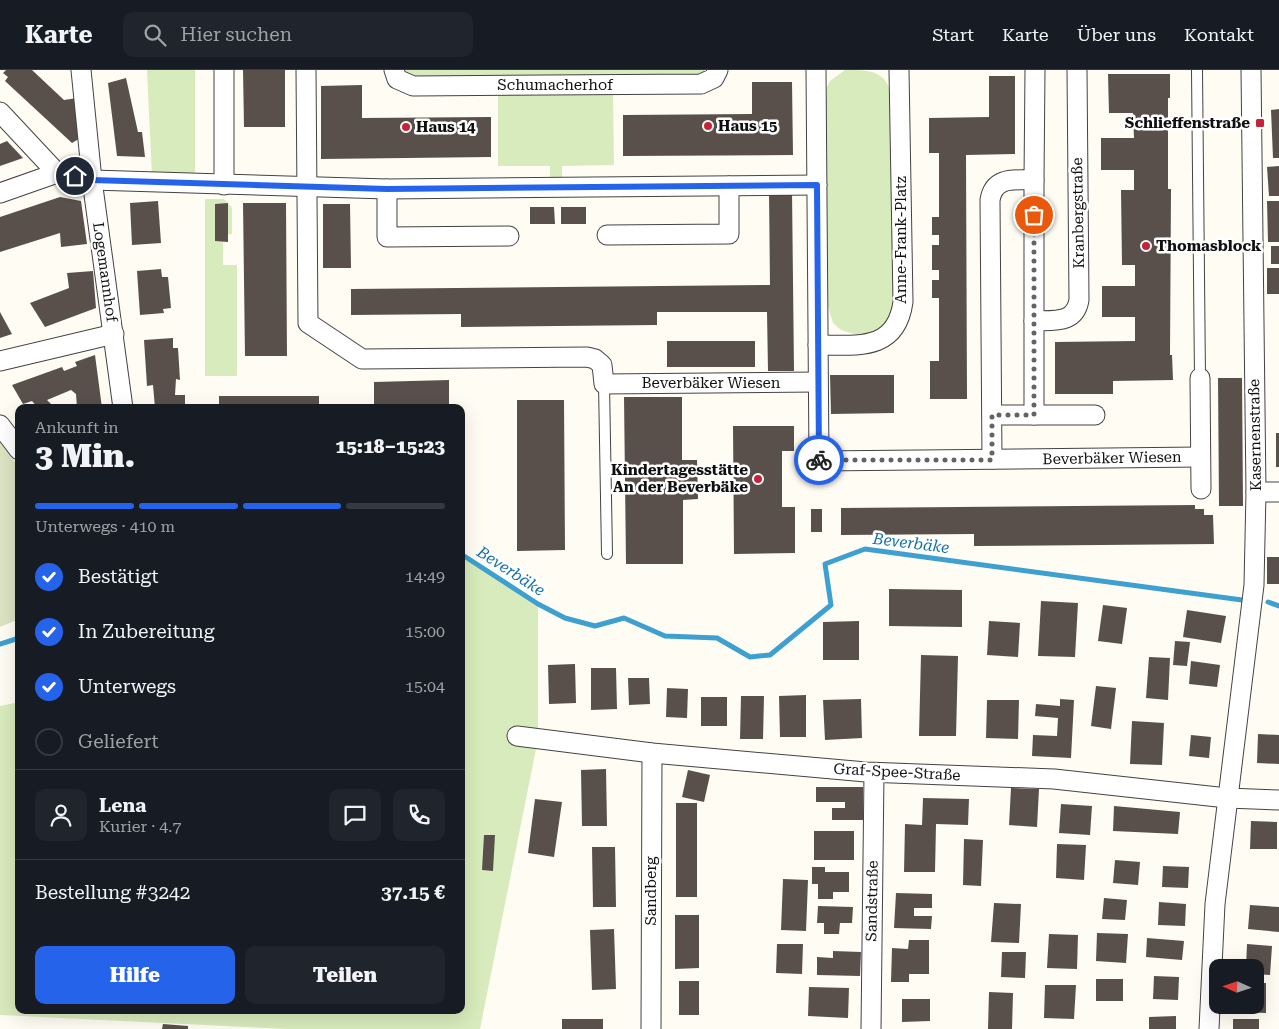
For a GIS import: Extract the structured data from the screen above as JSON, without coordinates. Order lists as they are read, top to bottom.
{
  "streets": {
    "street": [
      "Schumacherhof",
      "Kranbergstraße",
      "Anne-Frank-Platz",
      "Logemannhof",
      "Beverbäker Wiesen",
      "Kasernenstraße",
      "Graf-Spee-Straße",
      "Sandberg",
      "Sandstraße"
    ]
  },
  "crossings": [
    ["Kasernenstraße", "Graf-Spee-Straße"],
    ["Graf-Spee-Straße", "Sandberg"],
    ["Graf-Spee-Straße", "Sandstraße"]
  ],
  "water": ["Beverbäke"],
  "places": {
    "transit": ["Schlieffenstraße"],
    "other": [
      "Haus 15",
      "Haus 14",
      "Thomasblock",
      "Kindertagesstätte An der Beverbäke"
    ]
  },
  "north": "left",
  "page": {
    "header": "Karte",
    "search": "Hier suchen",
    "nav": [
      "Start",
      "Karte",
      "Über uns",
      "Kontakt"
    ],
    "heading": ["3 Min.", "Ankunft in", "15:18–15:23"],
    "panel": [
      "Lena",
      "Kurier · 4.7",
      "Bestellung #3242",
      "37.15 €"
    ],
    "bar": "Unterwegs · 410 m",
    "list": [
      ["Bestätigt", "14:49"],
      ["In Zubereitung", "15:00"],
      ["Unterwegs", "15:04"],
      "Geliefert"
    ],
    "buttons": ["Hilfe", "Teilen"]
  }
}
